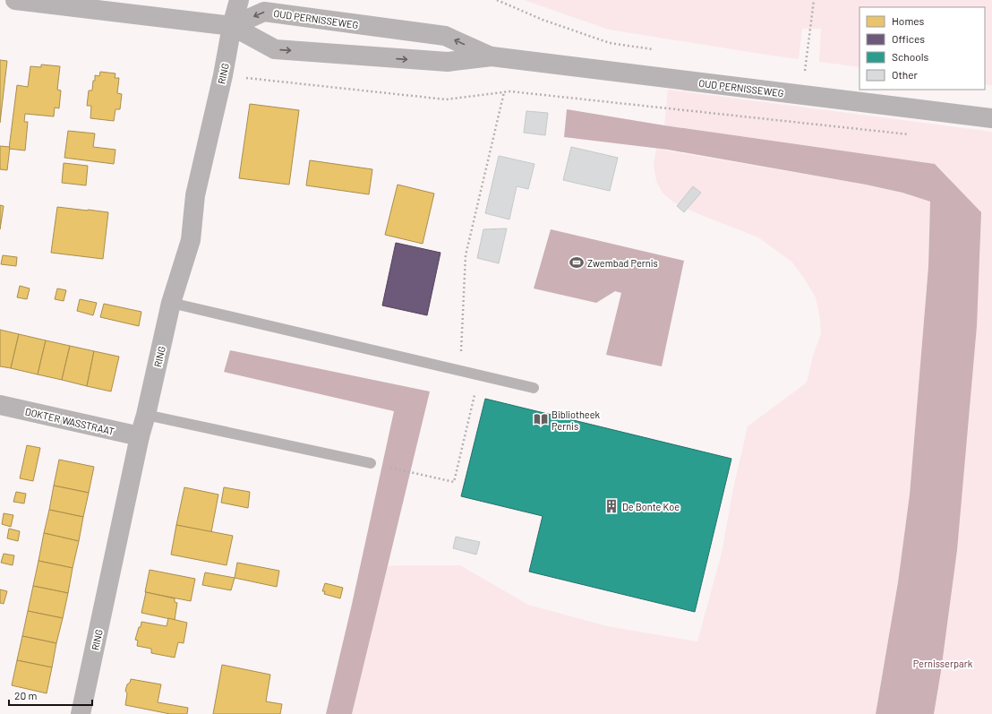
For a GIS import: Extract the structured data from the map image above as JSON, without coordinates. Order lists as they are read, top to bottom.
{
  "streets": {
    "street": ["OUD PERNISSEWEG", "RING", "DOKTER WASSTRAAT"]
  },
  "crossings": [
    ["OUD PERNISSEWEG", "RING"],
    ["RING", "DOKTER WASSTRAAT"]
  ],
  "parks": ["Pernisserpark"],
  "places": {
    "sports": ["Zwembad Pernis"],
    "library": ["Bibliotheek Pernis"],
    "building": ["De Bonte Koe"]
  },
  "legend": [
    "Homes",
    "Offices",
    "Schools",
    "Other"
  ],
  "scale_bar": "20 m"
}
